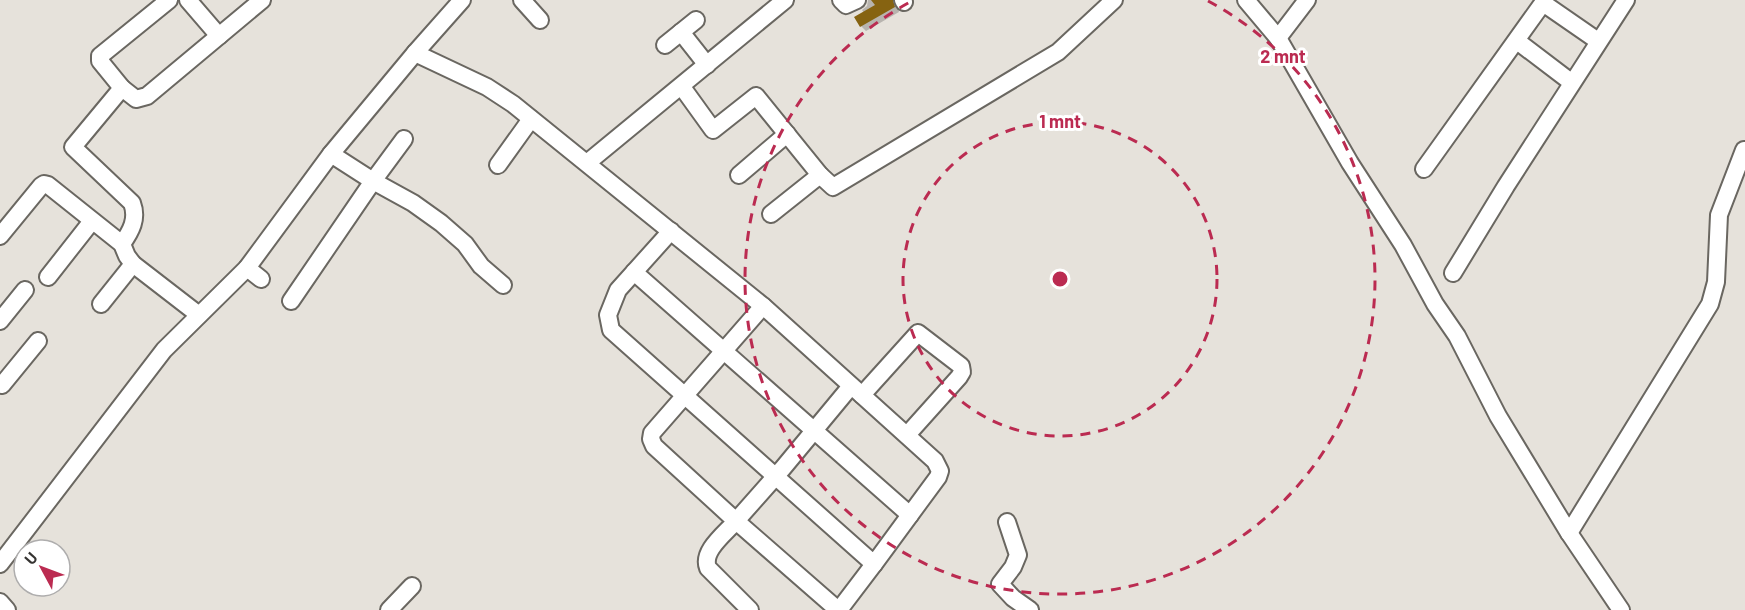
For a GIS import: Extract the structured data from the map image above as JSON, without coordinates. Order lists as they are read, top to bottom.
{
  "north": "top left",
  "rings": ["2 mnt", "1 mnt"]
}
